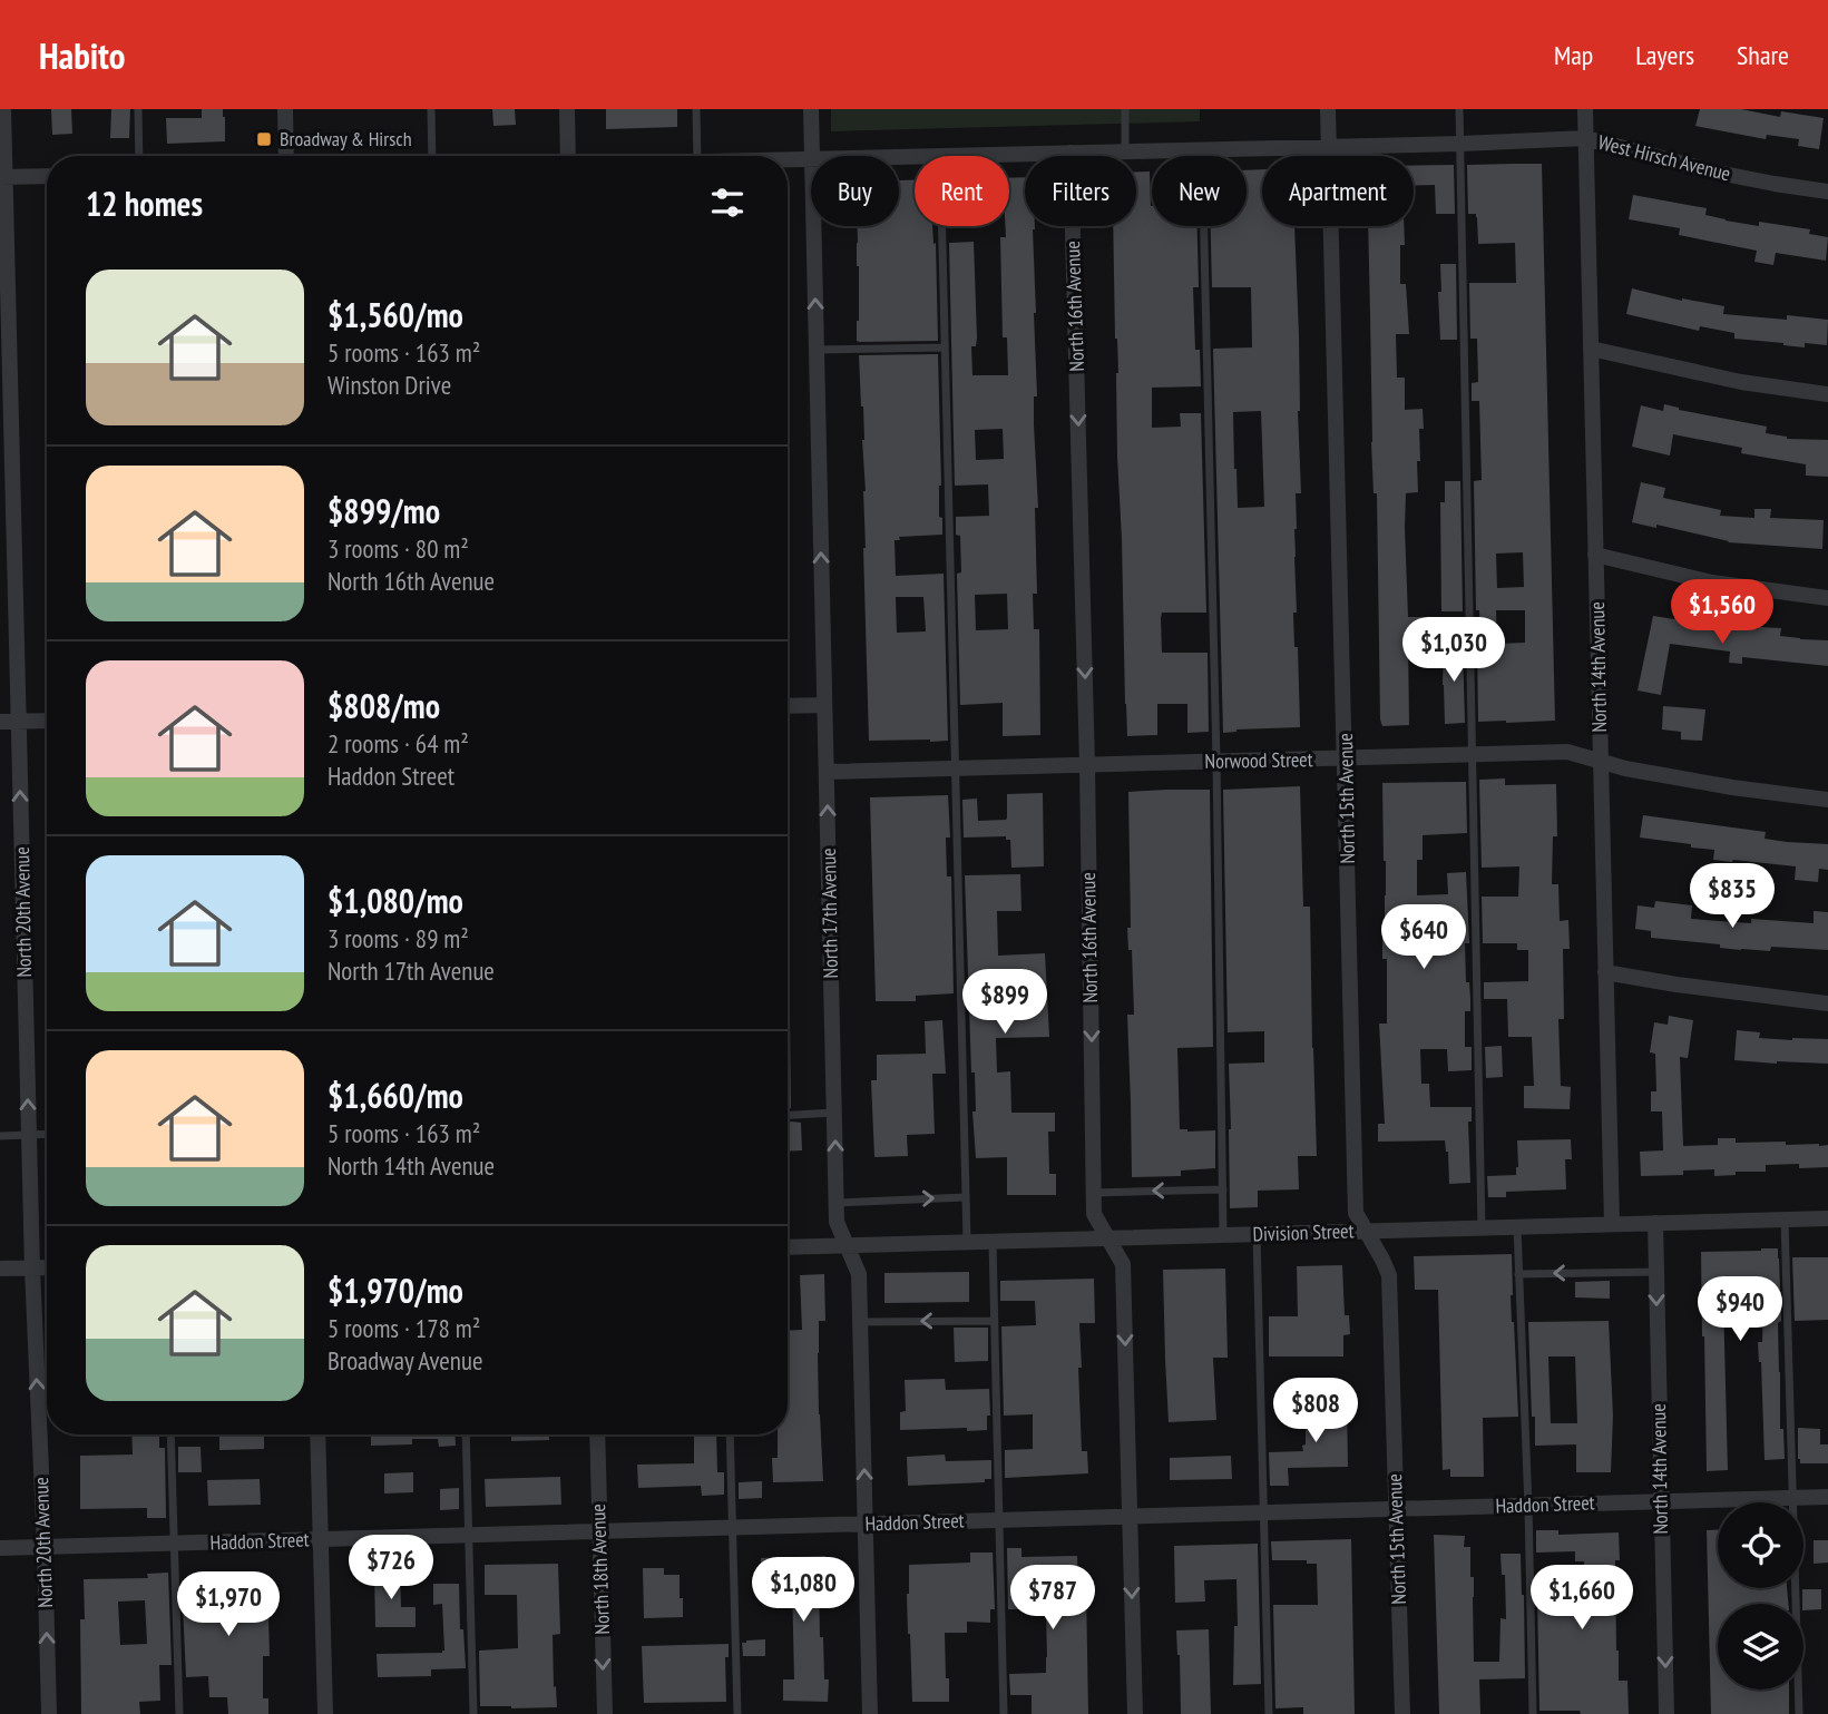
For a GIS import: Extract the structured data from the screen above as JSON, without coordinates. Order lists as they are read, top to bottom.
{
  "streets": {
    "street": [
      "West Hirsch Avenue",
      "North 16th Avenue",
      "North 14th Avenue",
      "Norwood Street",
      "North 15th Avenue",
      "North 20th Avenue",
      "North 17th Avenue",
      "Division Street",
      "Haddon Street",
      "North 18th Avenue"
    ]
  },
  "crossings": [
    ["West Hirsch Avenue", "North 16th Avenue"],
    ["West Hirsch Avenue", "North 14th Avenue"],
    ["West Hirsch Avenue", "North 15th Avenue"],
    ["North 16th Avenue", "Norwood Street"],
    ["North 16th Avenue", "Division Street"],
    ["North 16th Avenue", "Haddon Street"],
    ["North 14th Avenue", "Norwood Street"],
    ["North 14th Avenue", "Division Street"],
    ["North 14th Avenue", "Haddon Street"],
    ["Norwood Street", "North 15th Avenue"],
    ["Norwood Street", "North 17th Avenue"],
    ["North 15th Avenue", "Division Street"],
    ["North 15th Avenue", "Haddon Street"],
    ["North 20th Avenue", "Haddon Street"],
    ["North 17th Avenue", "Division Street"],
    ["North 17th Avenue", "Haddon Street"],
    ["Haddon Street", "North 18th Avenue"]
  ],
  "one_way": [
    "North 16th Avenue",
    "North 20th Avenue",
    "North 17th Avenue",
    "North 18th Avenue"
  ],
  "places": {
    "transit": ["Broadway & Hirsch"]
  },
  "page": {
    "header": "Habito",
    "nav": ["Map", "Layers", "Share"],
    "chip": [
      "Buy",
      "Rent",
      "Filters",
      "New",
      "Apartment"
    ],
    "heading": "12 homes",
    "list": [
      {
        "name": "$1,560/mo",
        "note": "5 rooms · 163 m² · Winston Drive"
      },
      {
        "name": "$899/mo",
        "note": "3 rooms · 80 m² · North 16th Avenue"
      },
      {
        "name": "$808/mo",
        "note": "2 rooms · 64 m² · Haddon Street"
      },
      {
        "name": "$1,080/mo",
        "note": "3 rooms · 89 m² · North 17th Avenue"
      },
      {
        "name": "$1,660/mo",
        "note": "5 rooms · 163 m² · North 14th Avenue"
      },
      {
        "name": "$1,970/mo",
        "note": "5 rooms · 178 m² · Broadway Avenue"
      }
    ],
    "price": [
      "$1,560",
      "$1,030",
      "$835",
      "$640",
      "$899",
      "$940",
      "$808",
      "$726",
      "$1,080",
      "$787",
      "$1,660",
      "$1,970"
    ]
  }
}
